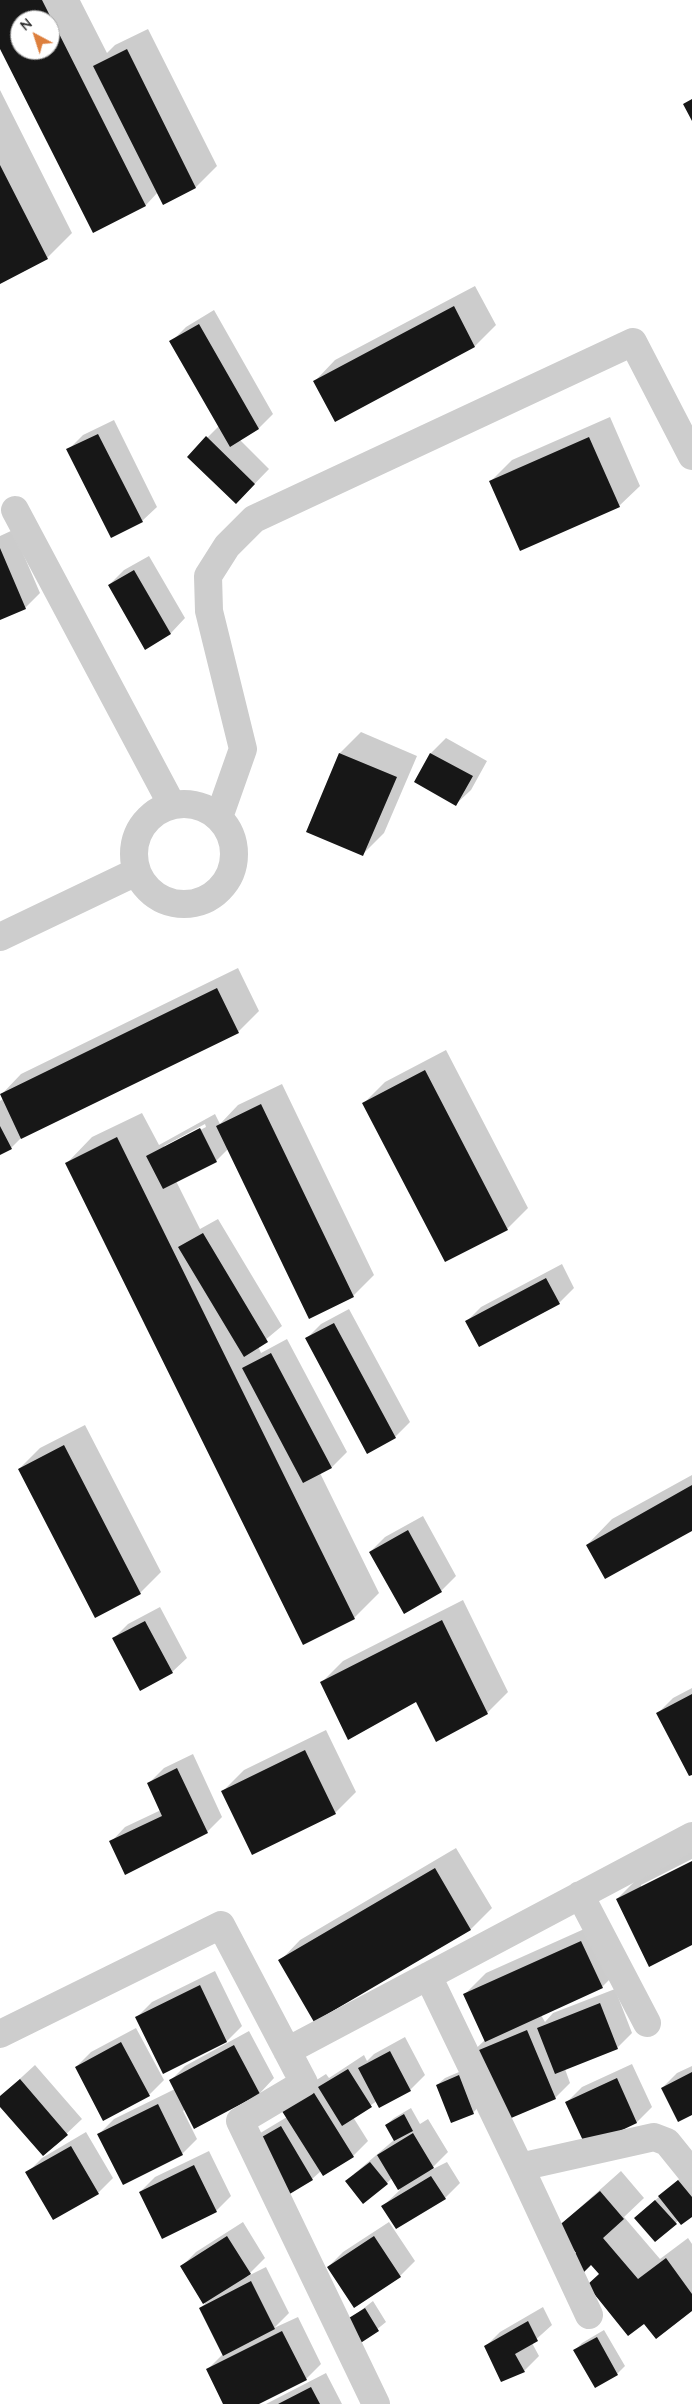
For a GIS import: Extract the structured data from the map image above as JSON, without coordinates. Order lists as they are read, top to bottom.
{
  "north": "top left"
}
